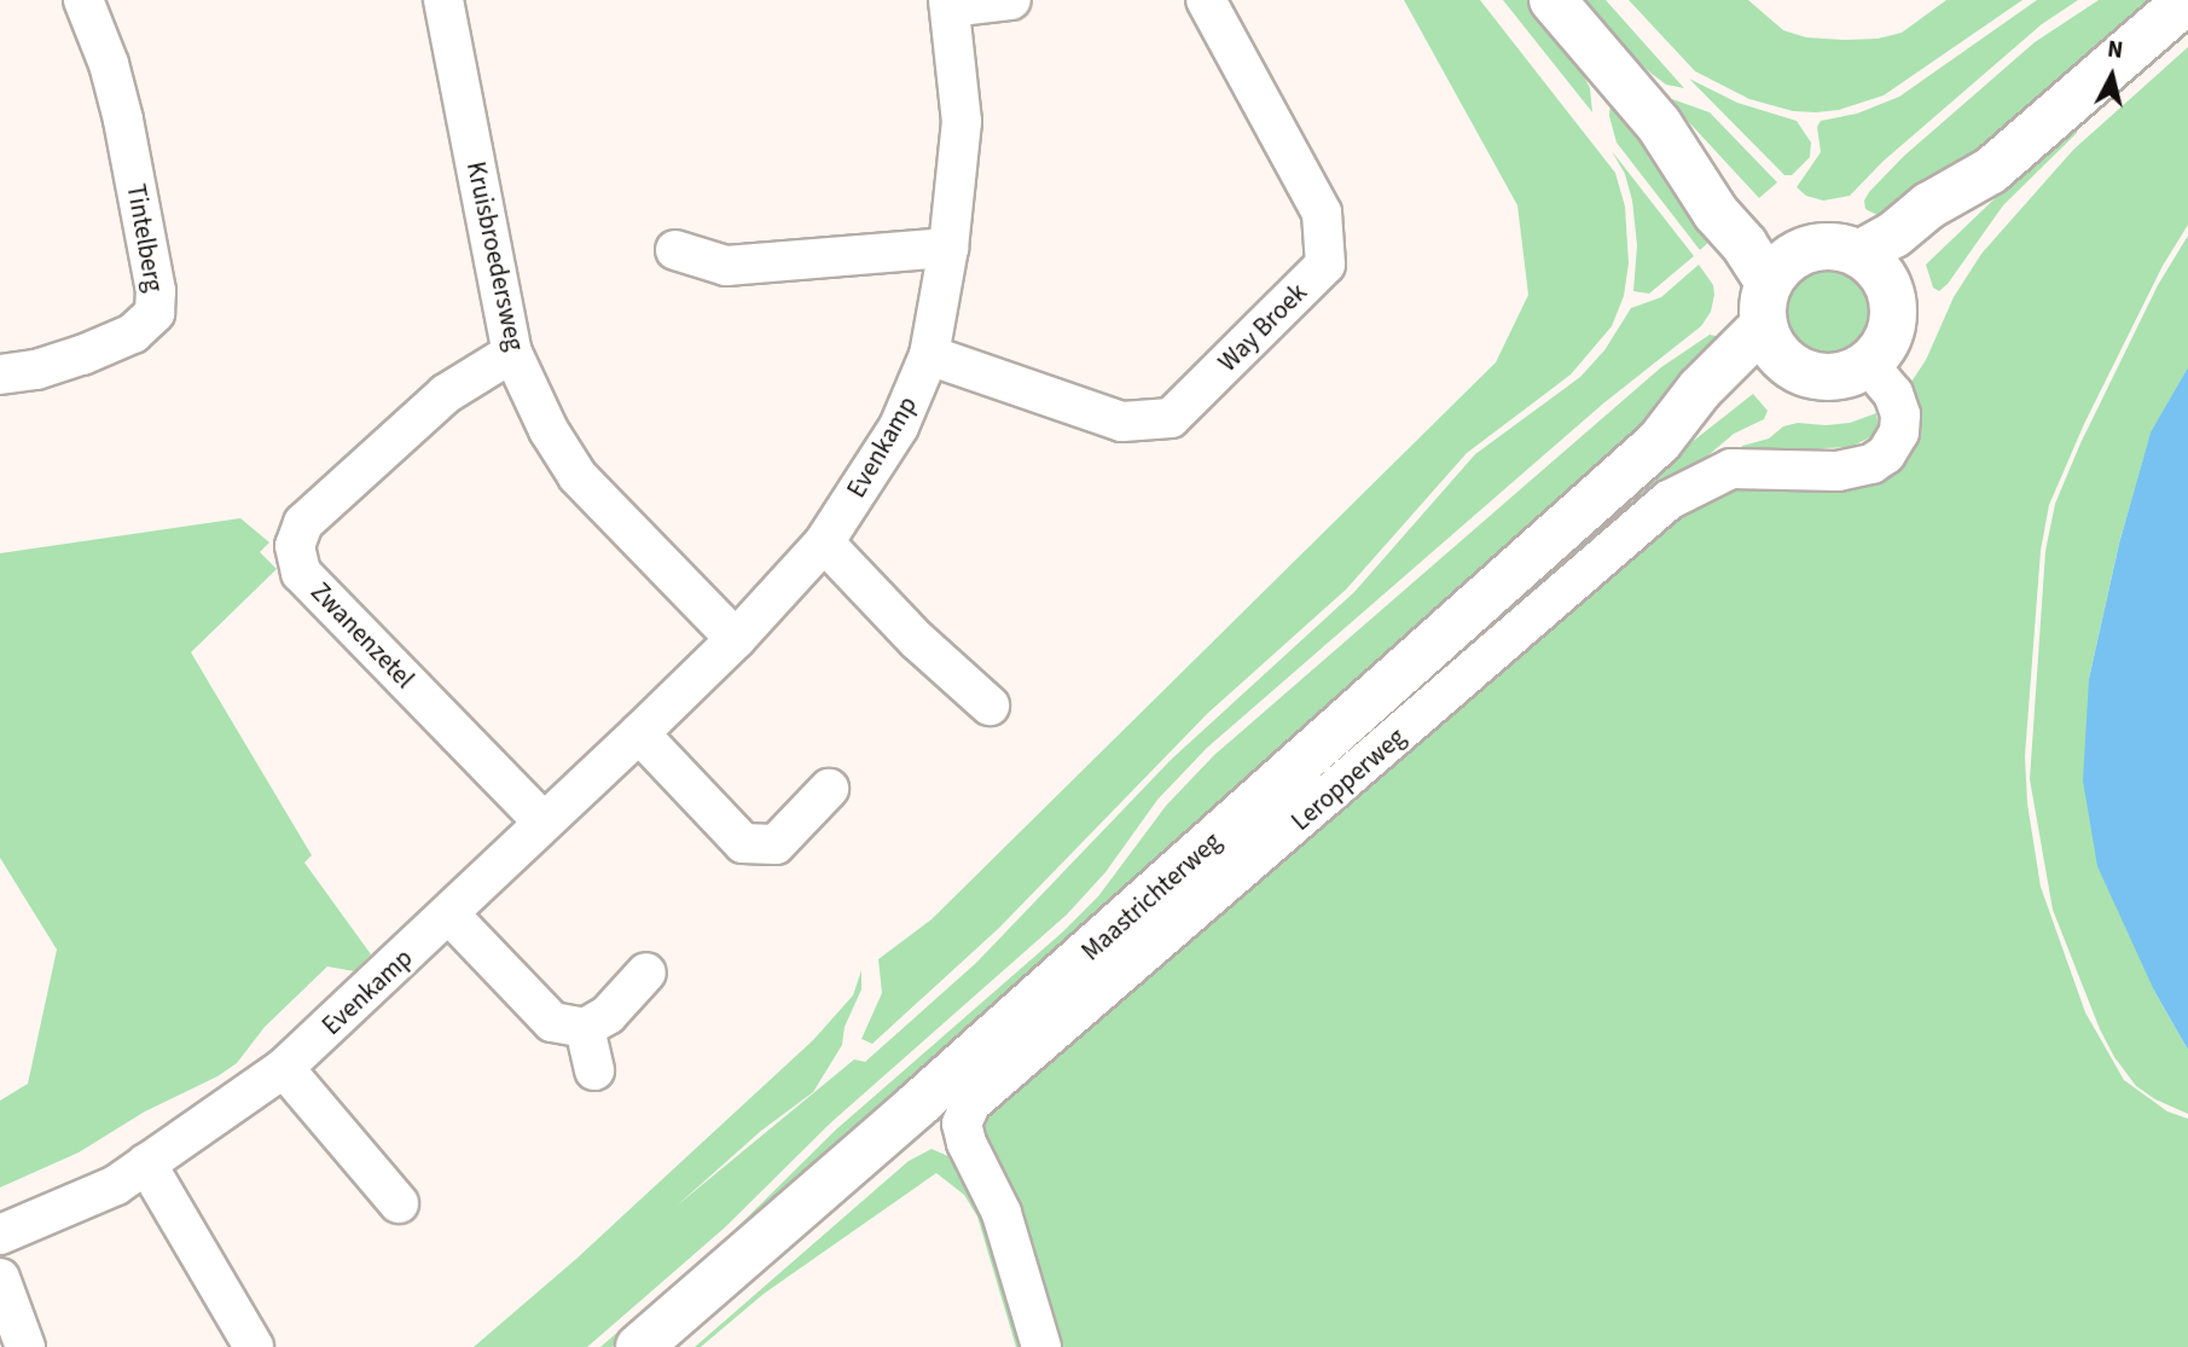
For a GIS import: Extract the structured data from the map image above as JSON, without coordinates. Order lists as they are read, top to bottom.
{
  "streets": {
    "main road": ["Maastrichterweg"],
    "street": [
      "Tintelberg",
      "Kruisbroedersweg",
      "Way Broek",
      "Evenkamp",
      "Zwanenzetel",
      "Leropperweg"
    ]
  },
  "crossings": [
    ["Kruisbroedersweg", "Evenkamp"],
    ["Kruisbroedersweg", "Zwanenzetel"],
    ["Way Broek", "Evenkamp"],
    ["Evenkamp", "Zwanenzetel"],
    ["Leropperweg", "Maastrichterweg"]
  ],
  "north": "top"
}
